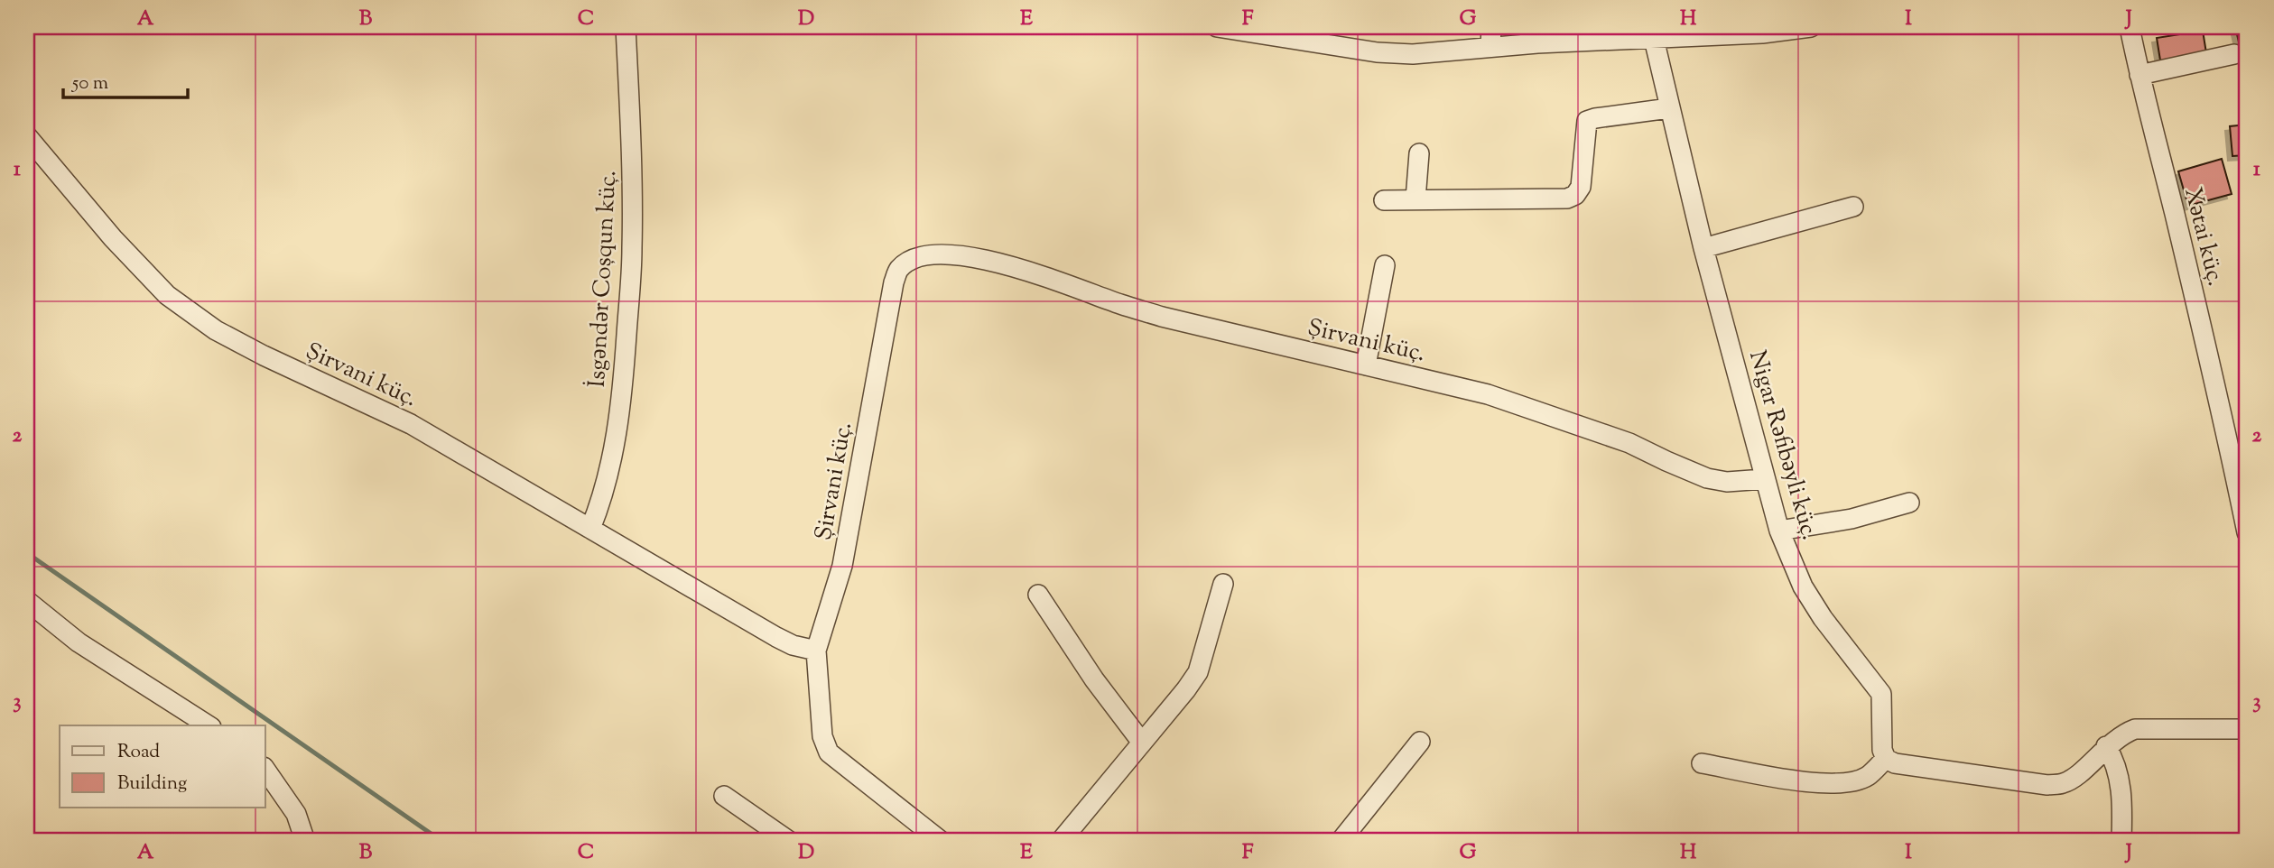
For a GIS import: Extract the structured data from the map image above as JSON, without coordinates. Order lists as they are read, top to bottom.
{
  "streets": {
    "street": [
      "Xətai küç.",
      "İsgəndər Coşqun küç.",
      "Şirvani küç.",
      "Nigar Rəfibəyli küç."
    ]
  },
  "crossings": [
    ["İsgəndər Coşqun küç.", "Şirvani küç."],
    ["Şirvani küç.", "Nigar Rəfibəyli küç."]
  ],
  "legend": ["Road", "Building"],
  "scale_bar": "50 m",
  "grid": {
    "columns": [
      "A",
      "B",
      "C",
      "D",
      "E",
      "F",
      "G",
      "H",
      "I",
      "J"
    ],
    "rows": ["1", "2", "3"]
  }
}
